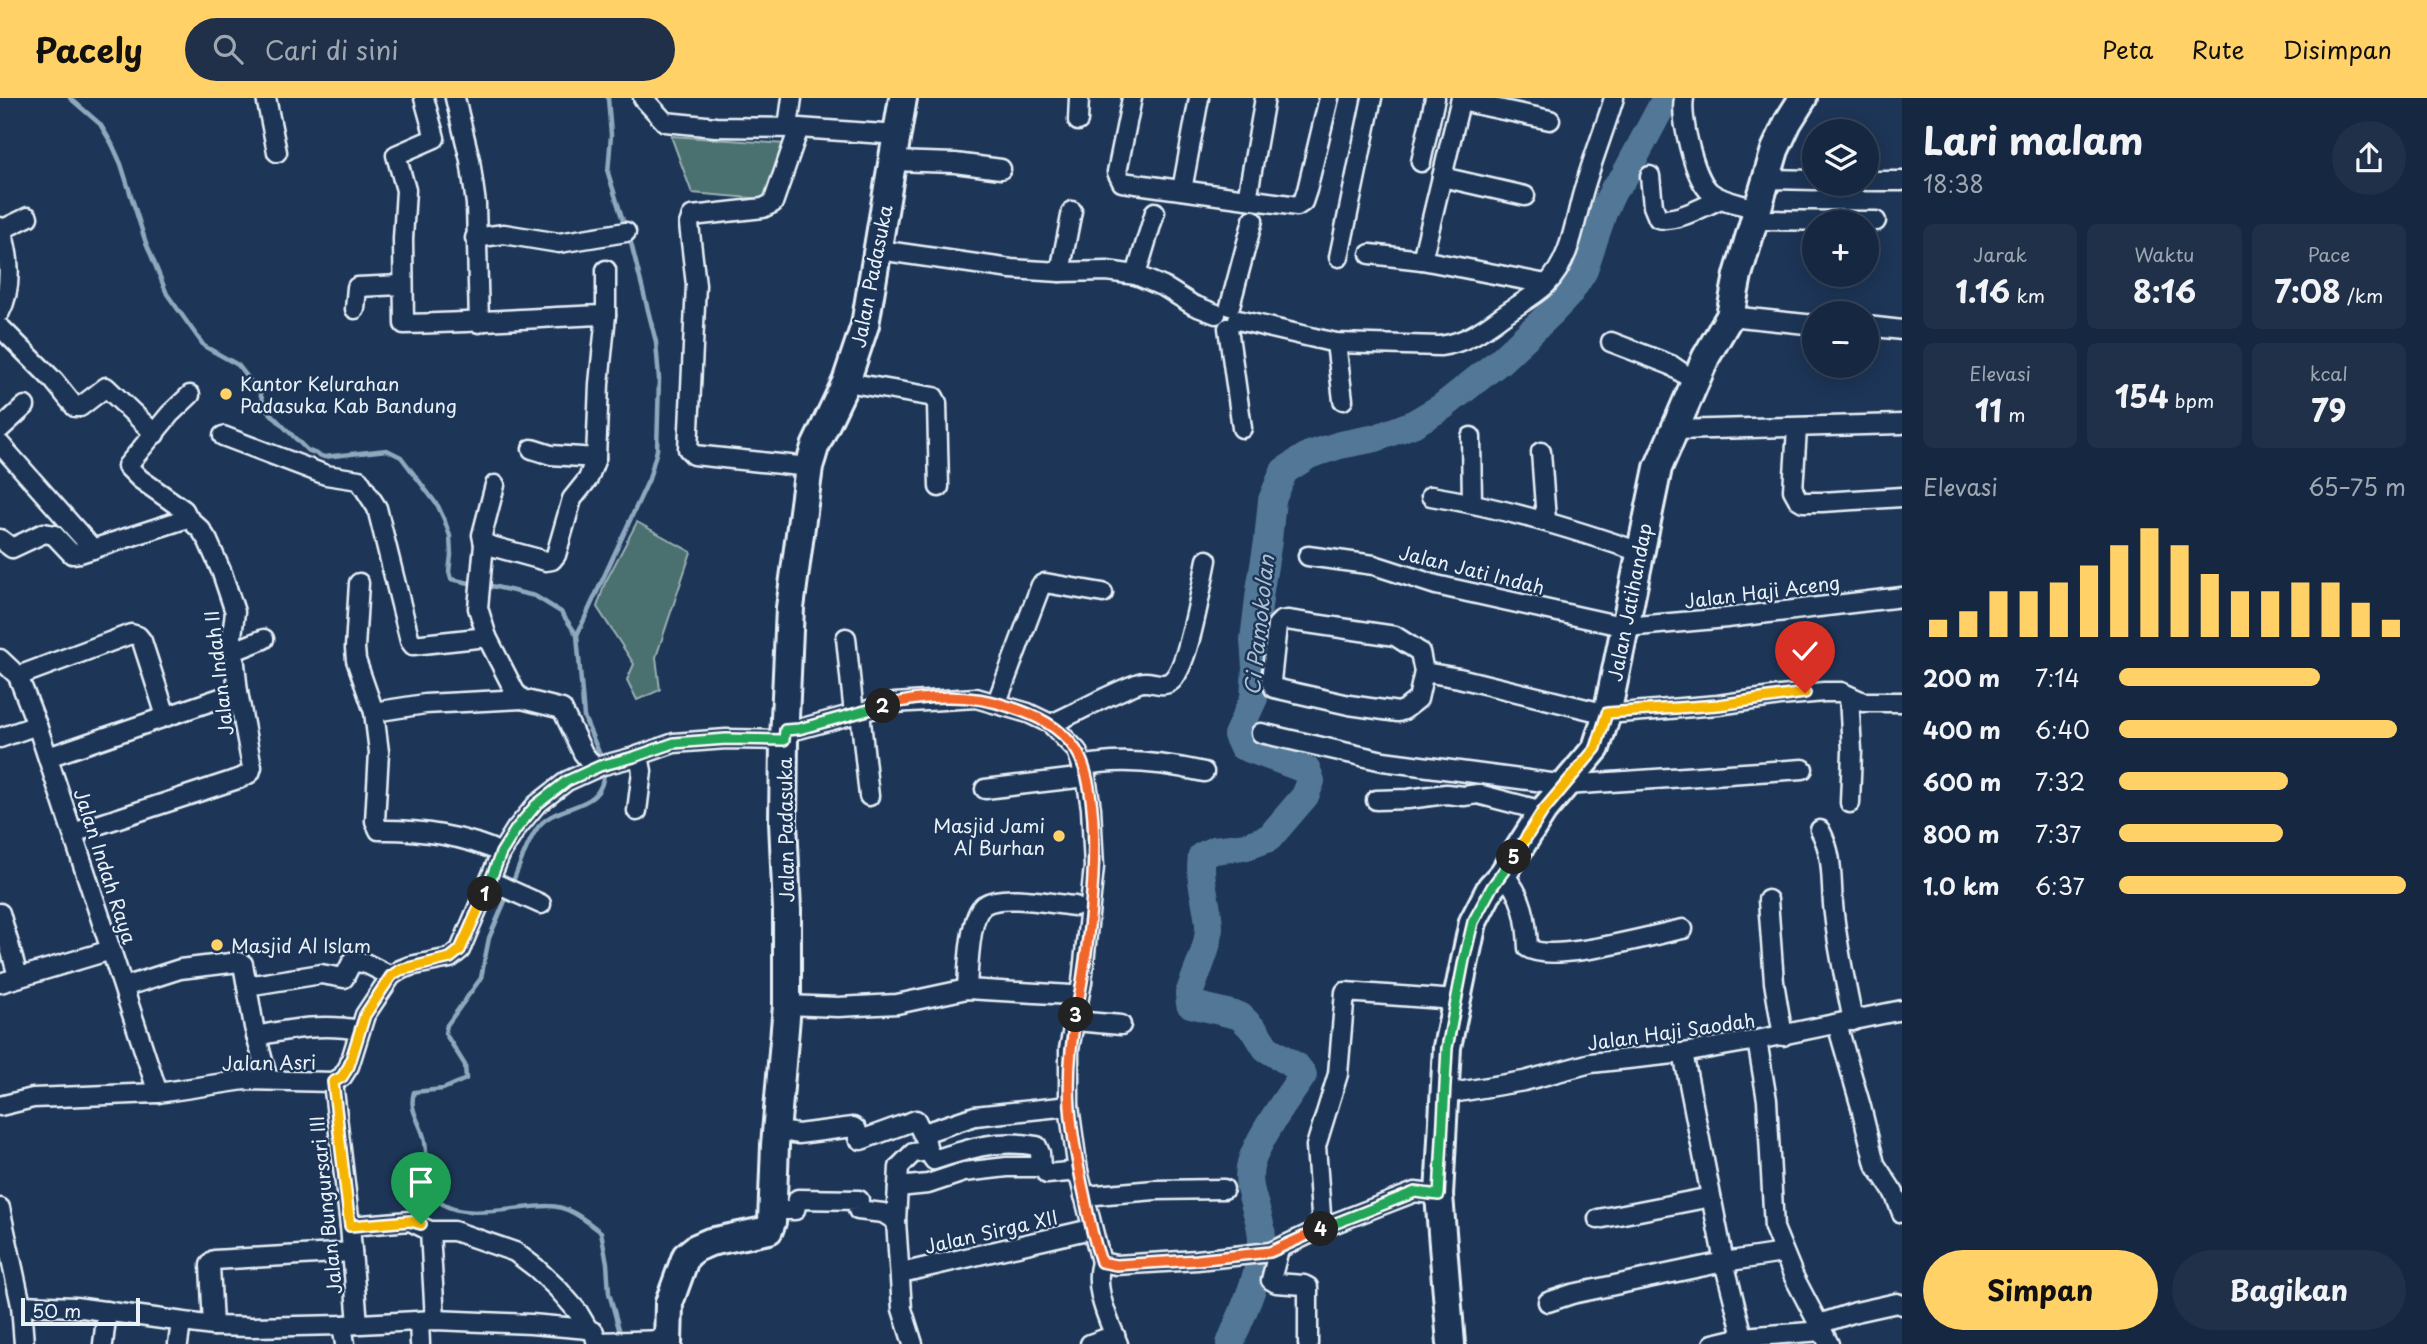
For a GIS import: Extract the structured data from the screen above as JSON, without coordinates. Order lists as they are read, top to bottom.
{
  "streets": {
    "street": [
      "Jalan Padasuka",
      "Jalan Jati Indah",
      "Jalan Haji Aceng",
      "Jalan Jatihandap",
      "Jalan Indah II",
      "Jalan Indah Raya",
      "Jalan Haji Saodah",
      "Jalan Asri",
      "Jalan Bungursari III",
      "Jalan Sirga XII"
    ]
  },
  "crossings": [
    ["Jalan Jati Indah", "Jalan Haji Aceng"],
    ["Jalan Jati Indah", "Jalan Jatihandap"],
    ["Jalan Haji Aceng", "Jalan Jatihandap"],
    ["Jalan Jatihandap", "Jalan Haji Saodah"],
    ["Jalan Indah II", "Jalan Indah Raya"],
    ["Jalan Indah Raya", "Jalan Asri"],
    ["Jalan Asri", "Jalan Bungursari III"]
  ],
  "water": ["Ci Pamokolan"],
  "places": ["Kantor Kelurahan Padasuka Kab Bandung", "Masjid Jami Al Burhan", "Masjid Al Islam"],
  "scale_bar": "50 m",
  "page": {
    "header": "Pacely",
    "search": "Cari di sini",
    "nav": ["Peta", "Rute", "Disimpan"],
    "heading": ["Lari malam", "18:38"],
    "map_buttons": ["+", "−"],
    "stats": [
      ["Jarak", "1.16 km"],
      ["Waktu", "8:16"],
      ["Pace", "7:08 /km"],
      ["Elevasi", "11 m"],
      ["154 bpm"],
      ["kcal", "79"]
    ],
    "chart": ["Elevasi", "65–75 m"],
    "list": [
      {
        "name": "200 m",
        "note": "7:14"
      },
      {
        "name": "400 m",
        "note": "6:40"
      },
      {
        "name": "600 m",
        "note": "7:32"
      },
      {
        "name": "800 m",
        "note": "7:37"
      },
      {
        "name": "1.0 km",
        "note": "6:37"
      }
    ],
    "pins": [
      "2",
      "5",
      "1",
      "3",
      "4"
    ],
    "buttons": ["Simpan", "Bagikan"],
    "scale": "50 m"
  }
}
